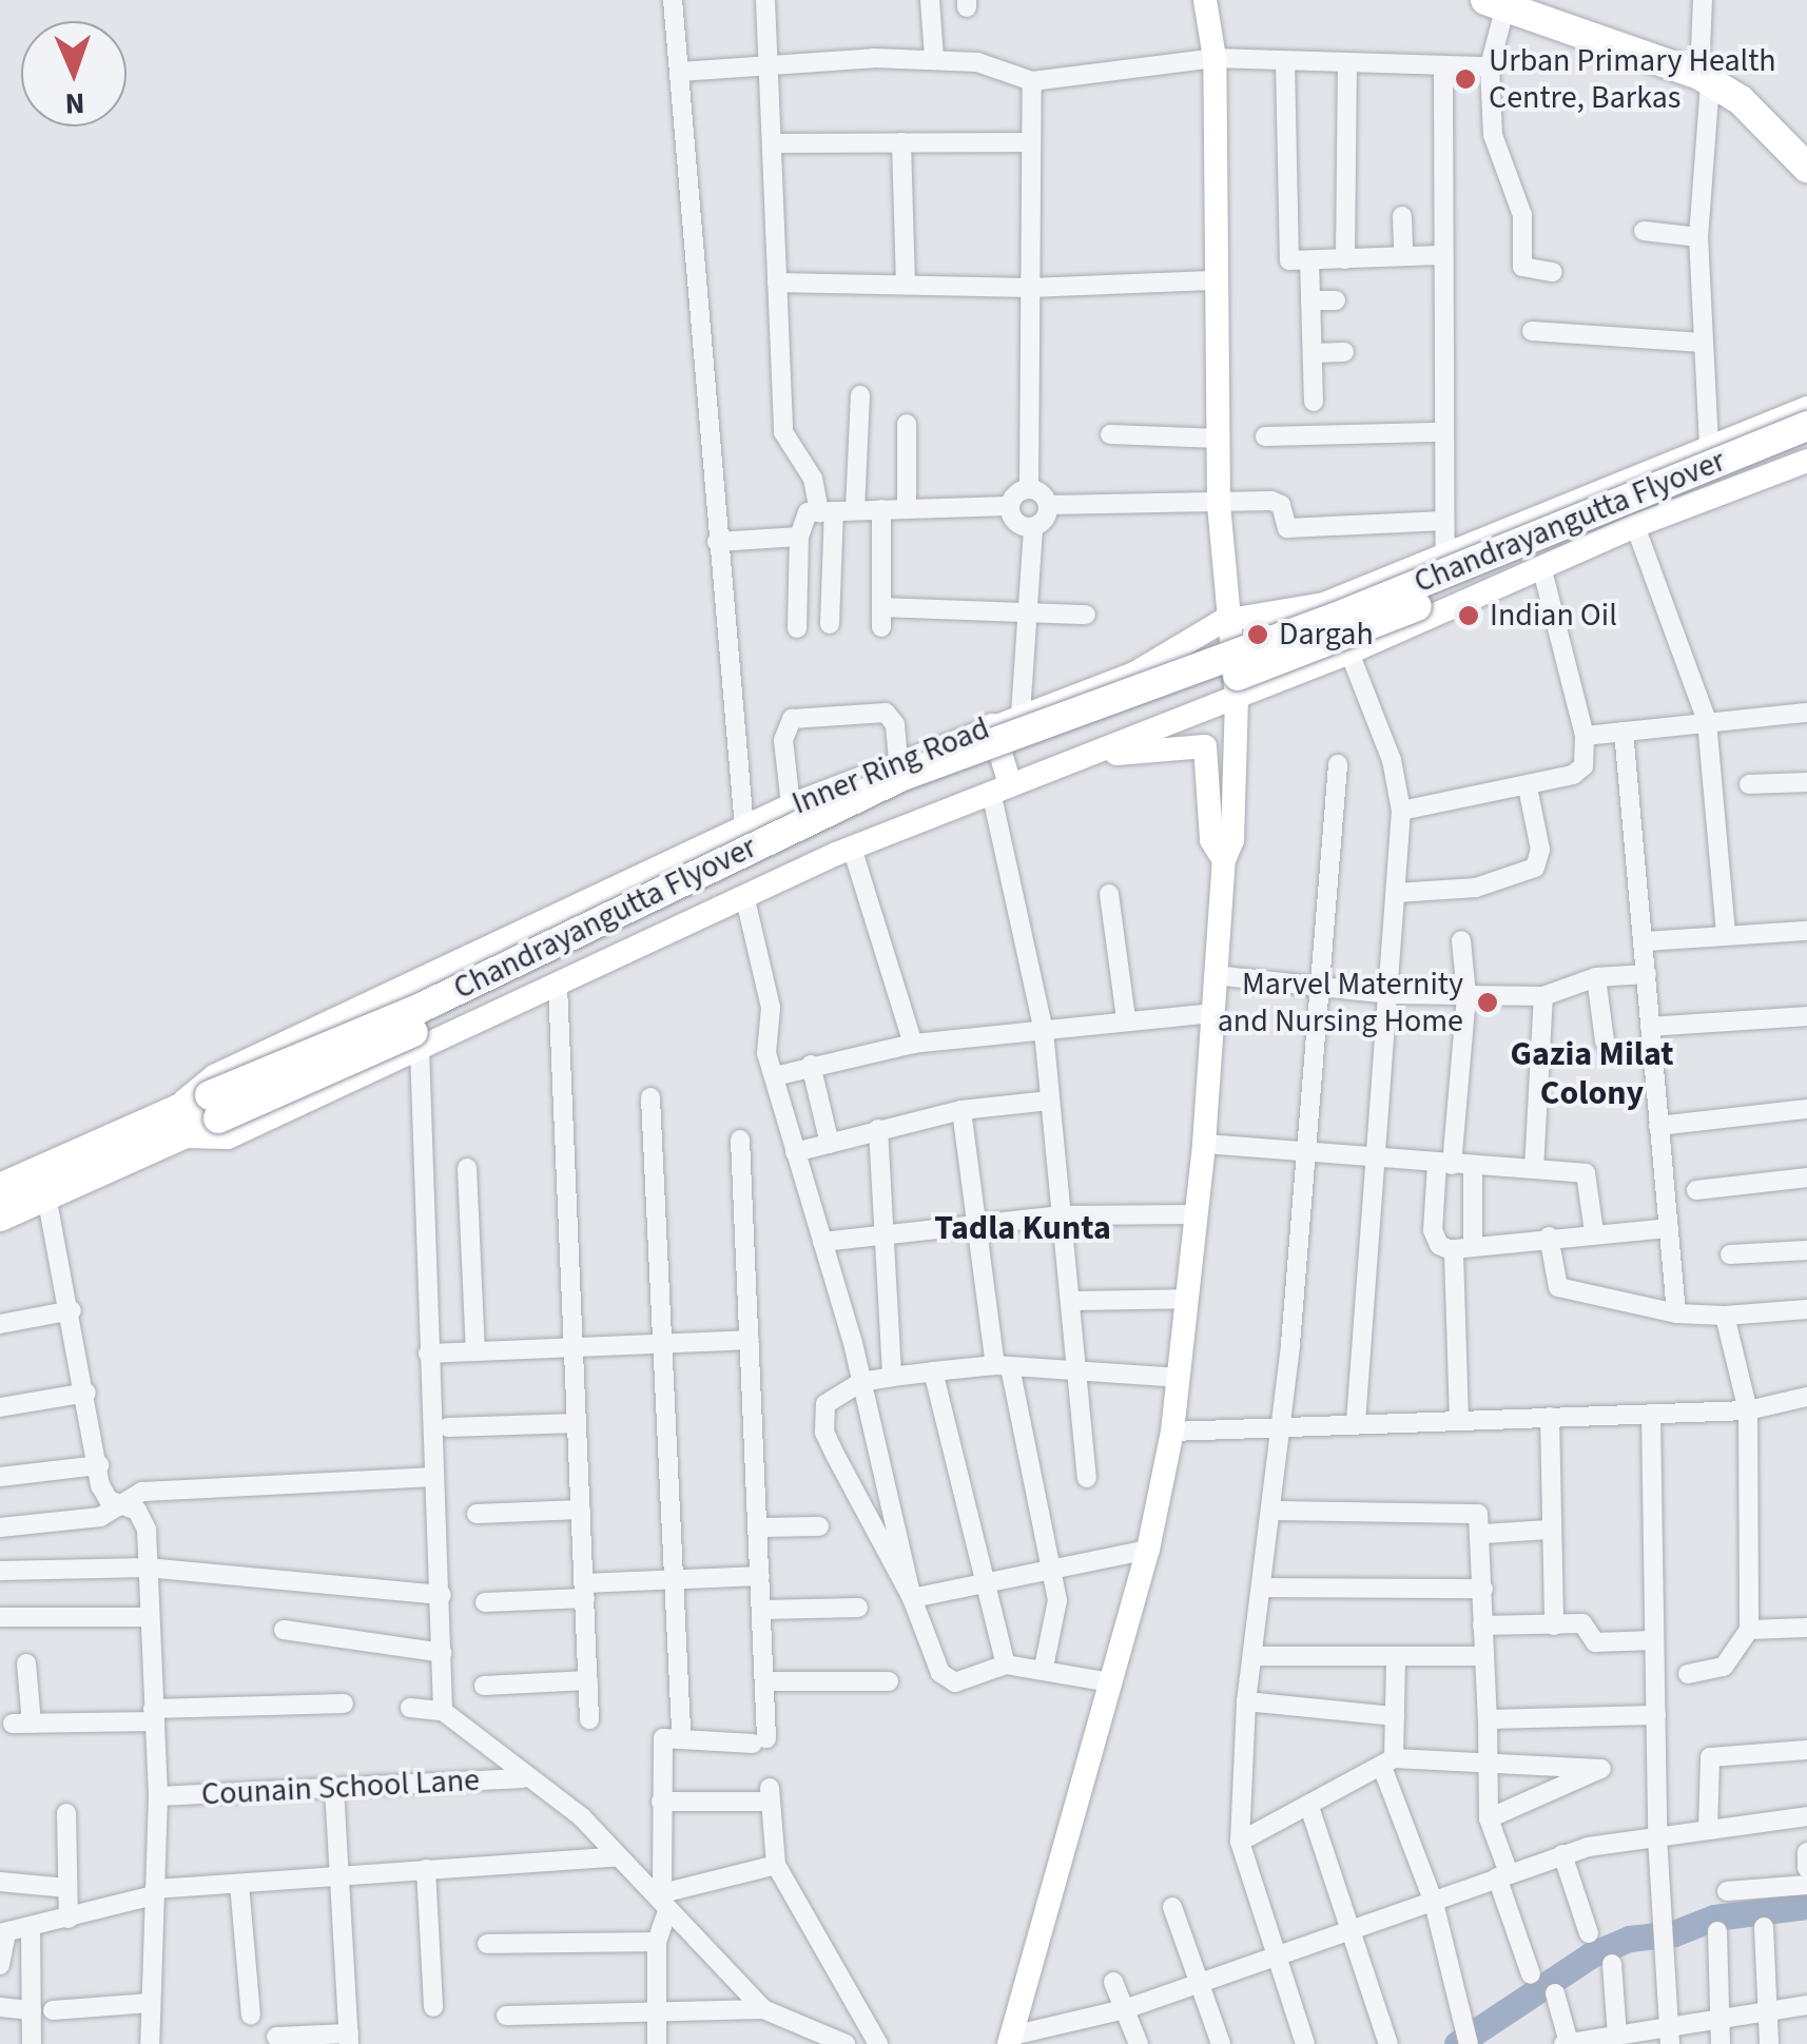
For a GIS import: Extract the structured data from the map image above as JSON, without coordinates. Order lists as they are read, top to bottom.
{
  "streets": {
    "highway": ["Chandrayangutta Flyover", "Inner Ring Road"],
    "street": ["Counain School Lane"]
  },
  "crossings": [
    ["Chandrayangutta Flyover", "Inner Ring Road"]
  ],
  "districts": ["Gazia Milat Colony", "Tadla Kunta"],
  "places": [
    "Urban Primary Health Centre, Barkas",
    "Indian Oil",
    "Dargah",
    "Marvel Maternity and Nursing Home"
  ],
  "north": "bottom"
}
